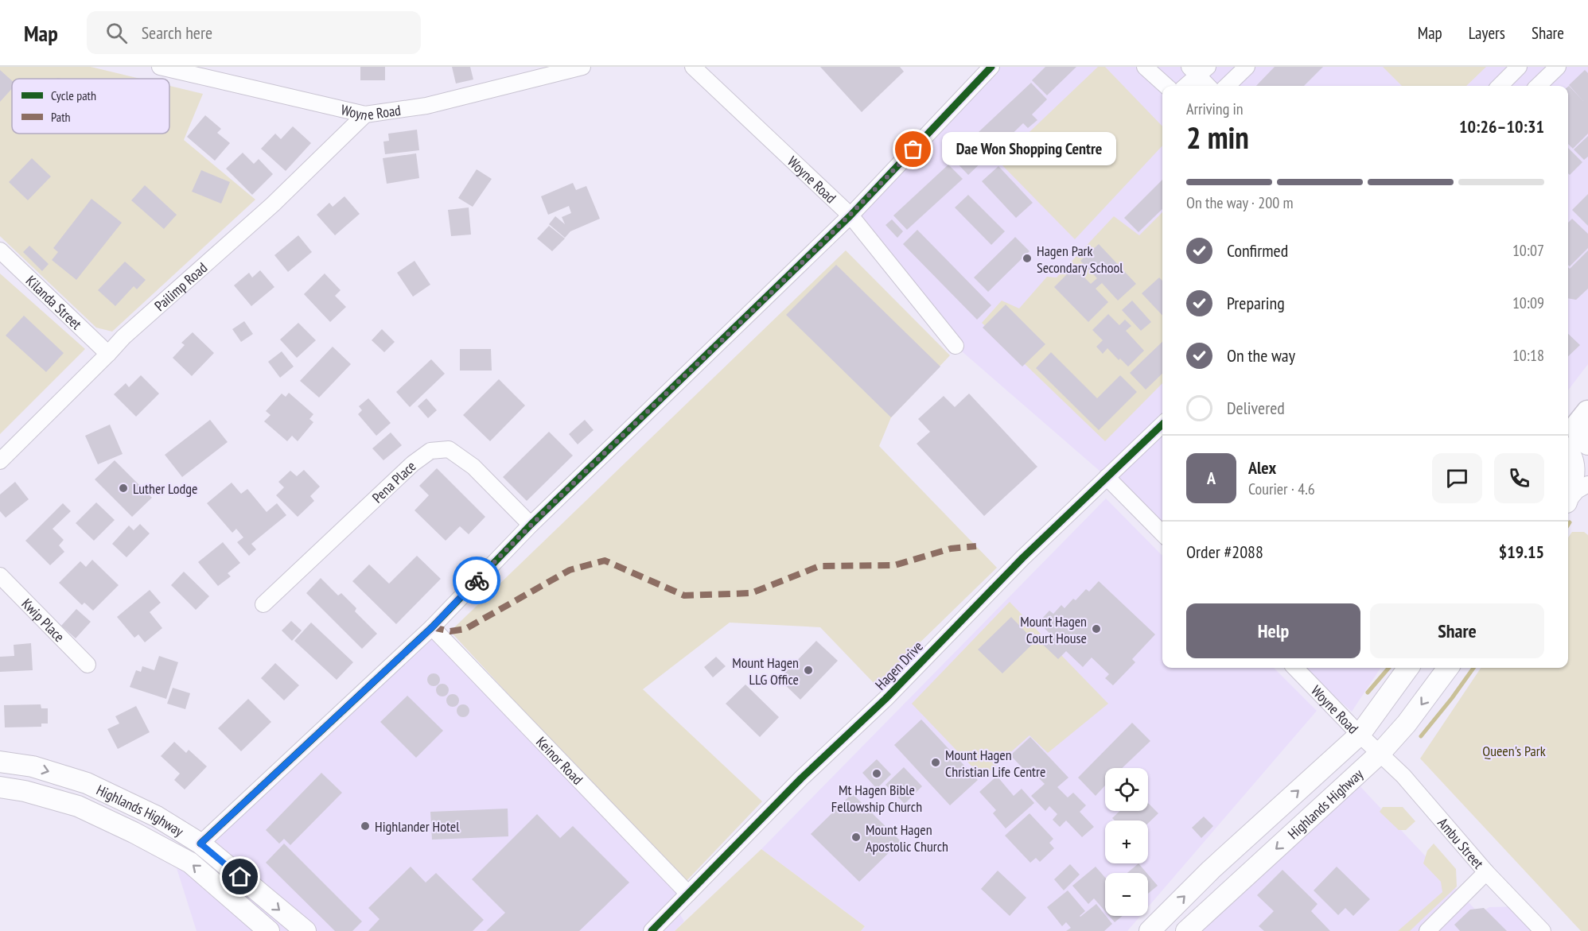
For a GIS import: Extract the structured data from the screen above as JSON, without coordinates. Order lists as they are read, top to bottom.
{
  "streets": {
    "main road": ["Highlands Highway"],
    "street": [
      "Woyne Road",
      "Pailimp Road",
      "Kilanda Street",
      "Pena Place",
      "Kwip Place",
      "Hagen Drive",
      "Keinor Road",
      "Ambu Street"
    ]
  },
  "crossings": [
    ["Woyne Road", "Pailimp Road"],
    ["Woyne Road", "Highlands Highway"],
    ["Woyne Road", "Ambu Street"],
    ["Pailimp Road", "Kilanda Street"],
    ["Hagen Drive", "Keinor Road"],
    ["Highlands Highway", "Ambu Street"]
  ],
  "parks": ["Queen's Park"],
  "places": [
    "Dae Won Shopping Centre",
    "Hagen Park Secondary School",
    "Luther Lodge",
    "Mount Hagen Court House",
    "Mount Hagen LLG Office",
    "Mount Hagen Christian Life Centre",
    "Mt Hagen Bible Fellowship Church",
    "Highlander Hotel",
    "Mount Hagen Apostolic Church"
  ],
  "legend": ["Cycle path", "Path"],
  "page": {
    "header": "Map",
    "search": "Search here",
    "nav": ["Map", "Layers", "Share"],
    "heading": ["2 min", "Arriving in", "10:26–10:31"],
    "panel": [
      "Alex",
      "Courier · 4.6",
      "Order #2088",
      "$19.15"
    ],
    "bubble": "Dae Won Shopping Centre",
    "bar": "On the way · 200 m",
    "list": [
      ["Confirmed", "10:07"],
      ["Preparing", "10:09"],
      ["On the way", "10:18"],
      "Delivered"
    ],
    "round": "A",
    "buttons": ["Help", "Share"],
    "map_buttons": ["+", "−"]
  }
}
